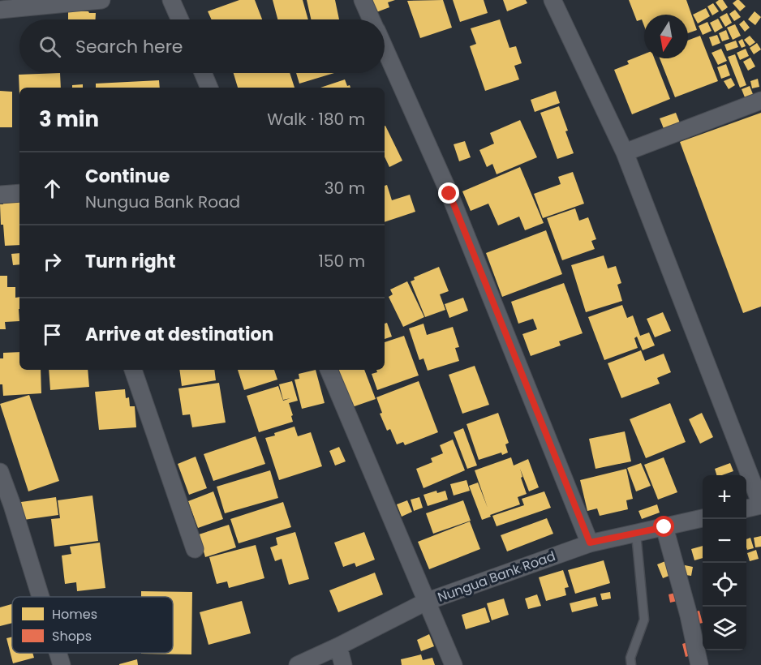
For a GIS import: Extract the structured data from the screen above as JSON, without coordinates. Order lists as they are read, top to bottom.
{
  "streets": {
    "street": ["Nungua Bank Road"]
  },
  "legend": ["Homes", "Shops"],
  "north": "bottom",
  "page": {
    "search": "Search here",
    "heading": ["3 min", "Walk · 180 m"],
    "list": [
      ["Continue", "Nungua Bank Road", "30 m"],
      ["Turn right", "150 m"],
      "Arrive at destination"
    ],
    "map_buttons": ["+", "−"]
  }
}
